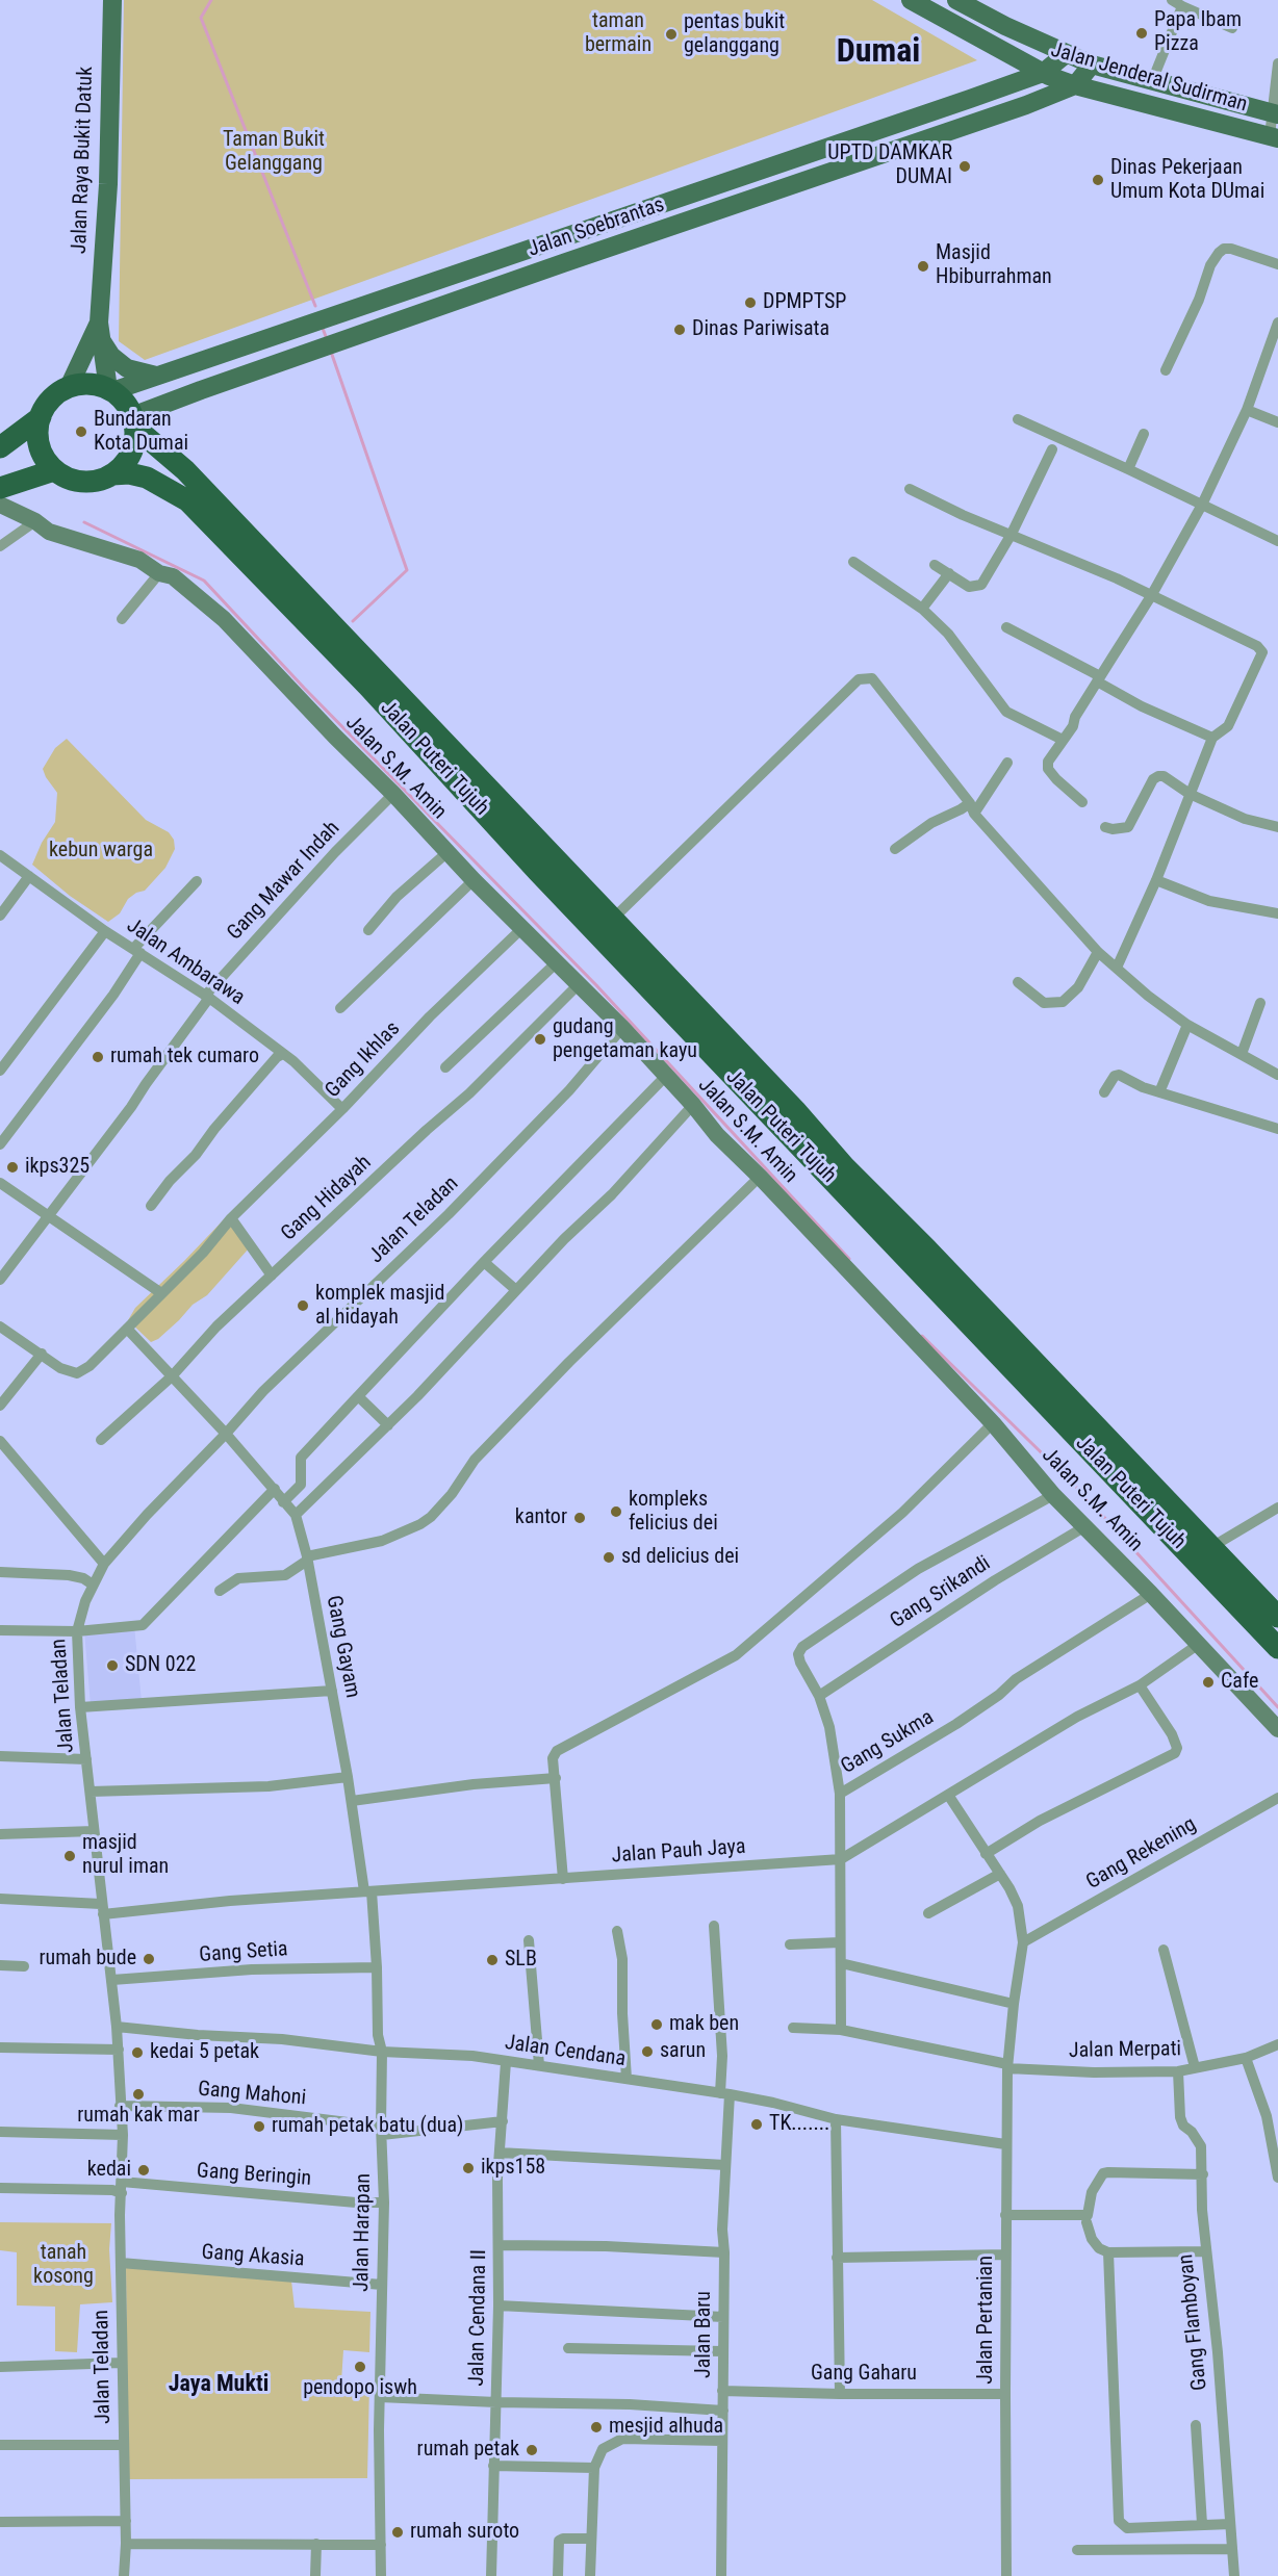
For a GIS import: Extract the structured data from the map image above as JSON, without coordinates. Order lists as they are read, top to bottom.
{
  "streets": {
    "highway": ["Jalan Puteri Tujuh"],
    "main road": ["Jalan Jenderal Sudirman", "Jalan Raya Bukit Datuk", "Jalan Soebrantas"],
    "street": [
      "Jalan S.M. Amin",
      "Gang Mawar Indah",
      "Jalan Ambarawa",
      "Gang Ikhlas",
      "Gang Hidayah",
      "Jalan Teladan",
      "Gang Srikandi",
      "Gang Gayam",
      "Gang Sukma",
      "Jalan Pauh Jaya",
      "Gang Rekening",
      "Gang Setia",
      "Jalan Merpati",
      "Jalan Cendana",
      "Gang Mahoni",
      "Gang Beringin",
      "Jalan Harapan",
      "Gang Akasia",
      "Jalan Cendana II",
      "Jalan Pertanian",
      "Gang Flamboyan",
      "Jalan Baru",
      "Gang Gaharu"
    ]
  },
  "crossings": [
    ["Jalan Jenderal Sudirman", "Jalan Soebrantas"],
    ["Jalan Raya Bukit Datuk", "Jalan Soebrantas"],
    ["Jalan Raya Bukit Datuk", "Jalan Puteri Tujuh"],
    ["Jalan Soebrantas", "Jalan Puteri Tujuh"],
    ["Jalan S.M. Amin", "Gang Mawar Indah"],
    ["Jalan S.M. Amin", "Gang Ikhlas"],
    ["Jalan S.M. Amin", "Gang Hidayah"],
    ["Jalan S.M. Amin", "Jalan Teladan"],
    ["Jalan S.M. Amin", "Gang Srikandi"],
    ["Jalan S.M. Amin", "Gang Sukma"],
    ["Jalan S.M. Amin", "Jalan Pauh Jaya"],
    ["Gang Mawar Indah", "Jalan Ambarawa"],
    ["Jalan Ambarawa", "Gang Ikhlas"],
    ["Gang Ikhlas", "Gang Gayam"],
    ["Gang Hidayah", "Gang Gayam"],
    ["Jalan Teladan", "Gang Gayam"],
    ["Jalan Teladan", "Jalan Pauh Jaya"],
    ["Jalan Teladan", "Gang Setia"],
    ["Jalan Teladan", "Jalan Cendana"],
    ["Jalan Teladan", "Gang Mahoni"],
    ["Jalan Teladan", "Gang Beringin"],
    ["Jalan Teladan", "Gang Akasia"],
    ["Gang Gayam", "Jalan Pauh Jaya"],
    ["Gang Gayam", "Jalan Harapan"],
    ["Gang Sukma", "Jalan Pauh Jaya"],
    ["Gang Sukma", "Jalan Merpati"],
    ["Jalan Pauh Jaya", "Jalan Harapan"],
    ["Jalan Pauh Jaya", "Jalan Pertanian"],
    ["Gang Rekening", "Jalan Pertanian"],
    ["Gang Setia", "Jalan Harapan"],
    ["Jalan Merpati", "Jalan Pertanian"],
    ["Jalan Merpati", "Gang Flamboyan"],
    ["Jalan Cendana", "Jalan Harapan"],
    ["Jalan Cendana", "Jalan Cendana II"],
    ["Jalan Cendana", "Jalan Pertanian"],
    ["Jalan Cendana", "Jalan Baru"],
    ["Gang Mahoni", "Jalan Harapan"],
    ["Gang Mahoni", "Jalan Cendana II"],
    ["Gang Beringin", "Jalan Harapan"],
    ["Jalan Harapan", "Gang Akasia"],
    ["Jalan Pertanian", "Gang Gaharu"],
    ["Jalan Baru", "Gang Gaharu"]
  ],
  "districts": ["Dumai", "Jaya Mukti"],
  "parks": [
    "taman bermain",
    "Taman Bukit Gelanggang",
    "kebun warga",
    "tanah kosong"
  ],
  "places": [
    "Papa Ibam Pizza",
    "pentas bukit gelanggang",
    "UPTD DAMKAR DUMAI",
    "Dinas Pekerjaan Umum Kota DUmai",
    "Masjid Hbiburrahman",
    "DPMPTSP",
    "Dinas Pariwisata",
    "Bundaran Kota Dumai",
    "gudang pengetaman kayu",
    "rumah tek cumaro",
    "ikps325",
    "komplek masjid al hidayah",
    "kompleks felicius dei",
    "kantor",
    "sd delicius dei",
    "SDN 022",
    "Cafe",
    "masjid nurul iman",
    "rumah bude",
    "SLB",
    "mak ben",
    "sarun",
    "kedai 5 petak",
    "rumah kak mar",
    "TK.......",
    "rumah petak batu (dua)",
    "ikps158",
    "kedai",
    "pendopo iswh",
    "mesjid alhuda",
    "rumah petak",
    "rumah suroto"
  ]
}
